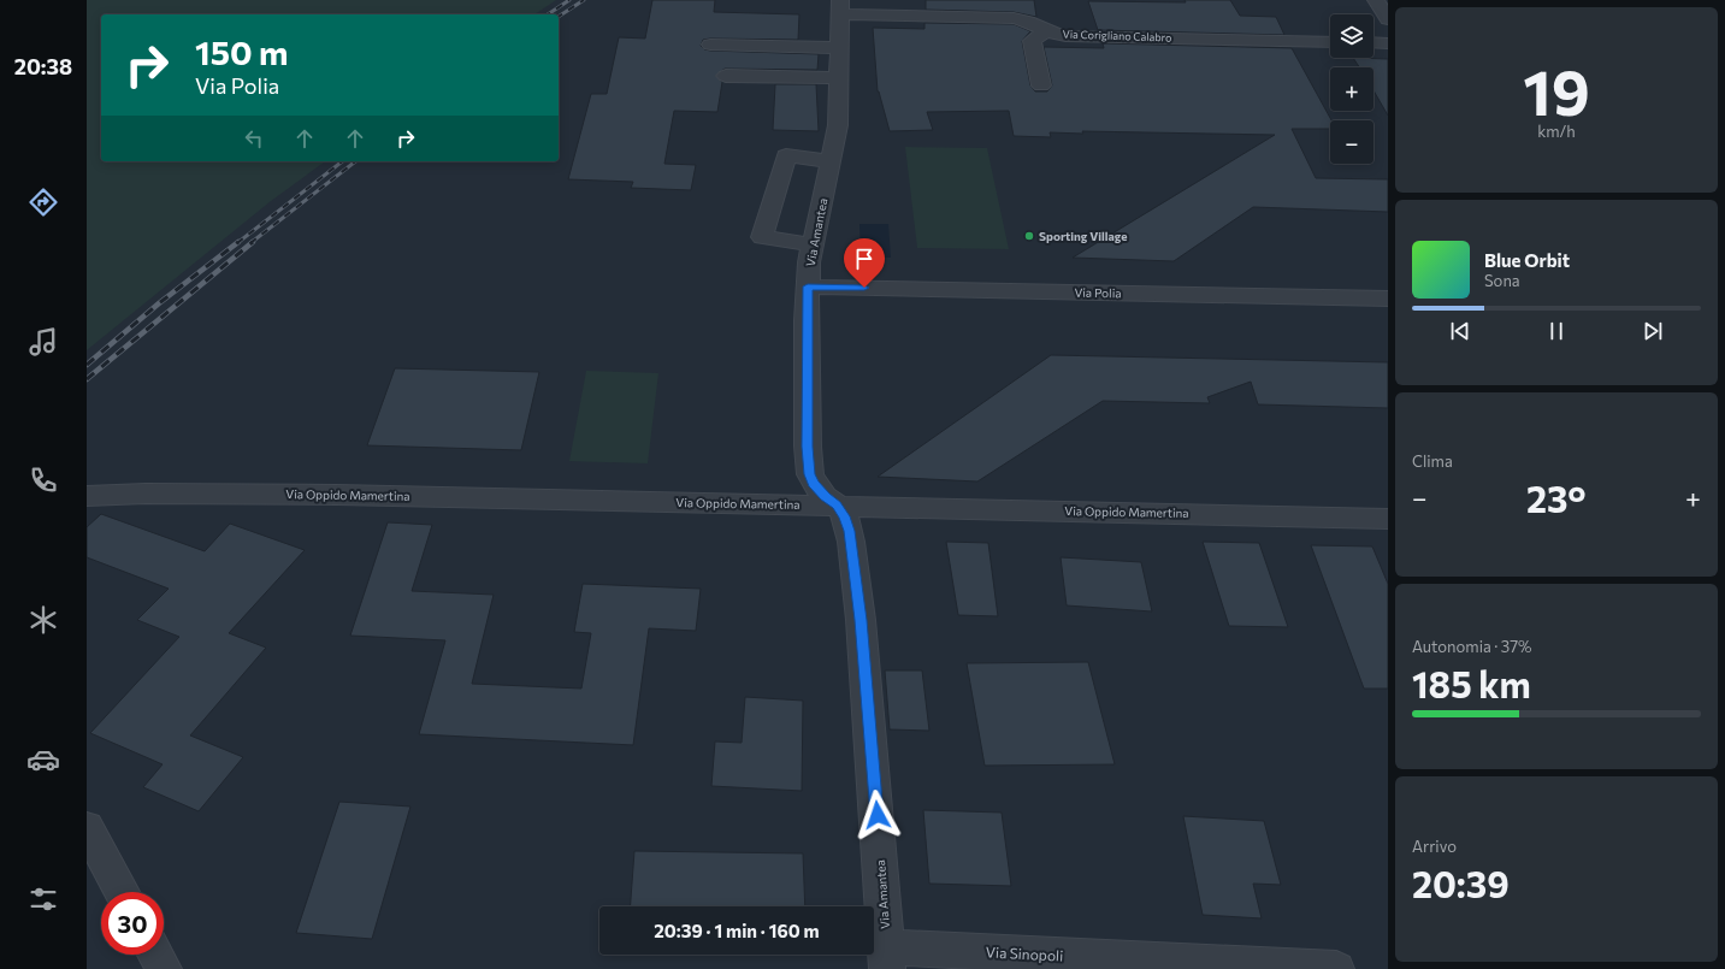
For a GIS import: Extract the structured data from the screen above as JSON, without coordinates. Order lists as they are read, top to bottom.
{
  "streets": {
    "street": [
      "Via Corigliano Calabro",
      "Via Amantea",
      "Via Polia",
      "Via Oppido Mamertina",
      "Via Sinopoli"
    ]
  },
  "crossings": [
    ["Via Corigliano Calabro", "Via Amantea"],
    ["Via Amantea", "Via Polia"],
    ["Via Amantea", "Via Oppido Mamertina"],
    ["Via Amantea", "Via Sinopoli"]
  ],
  "places": ["Sporting Village"],
  "page": {
    "tabs": "20:38",
    "tile": [
      ["19", "km/h"],
      "Clima",
      ["Autonomia · 37%", "185 km"],
      ["Arrivo", "20:39"]
    ],
    "map_buttons": ["+", "−"],
    "turn": ["150 m", "Via Polia"],
    "song": ["Blue Orbit", "Sona"],
    "heat": ["−", "23°", "+"],
    "limit": "30",
    "trip": "20:39 · 1 min · 160 m"
  }
}
